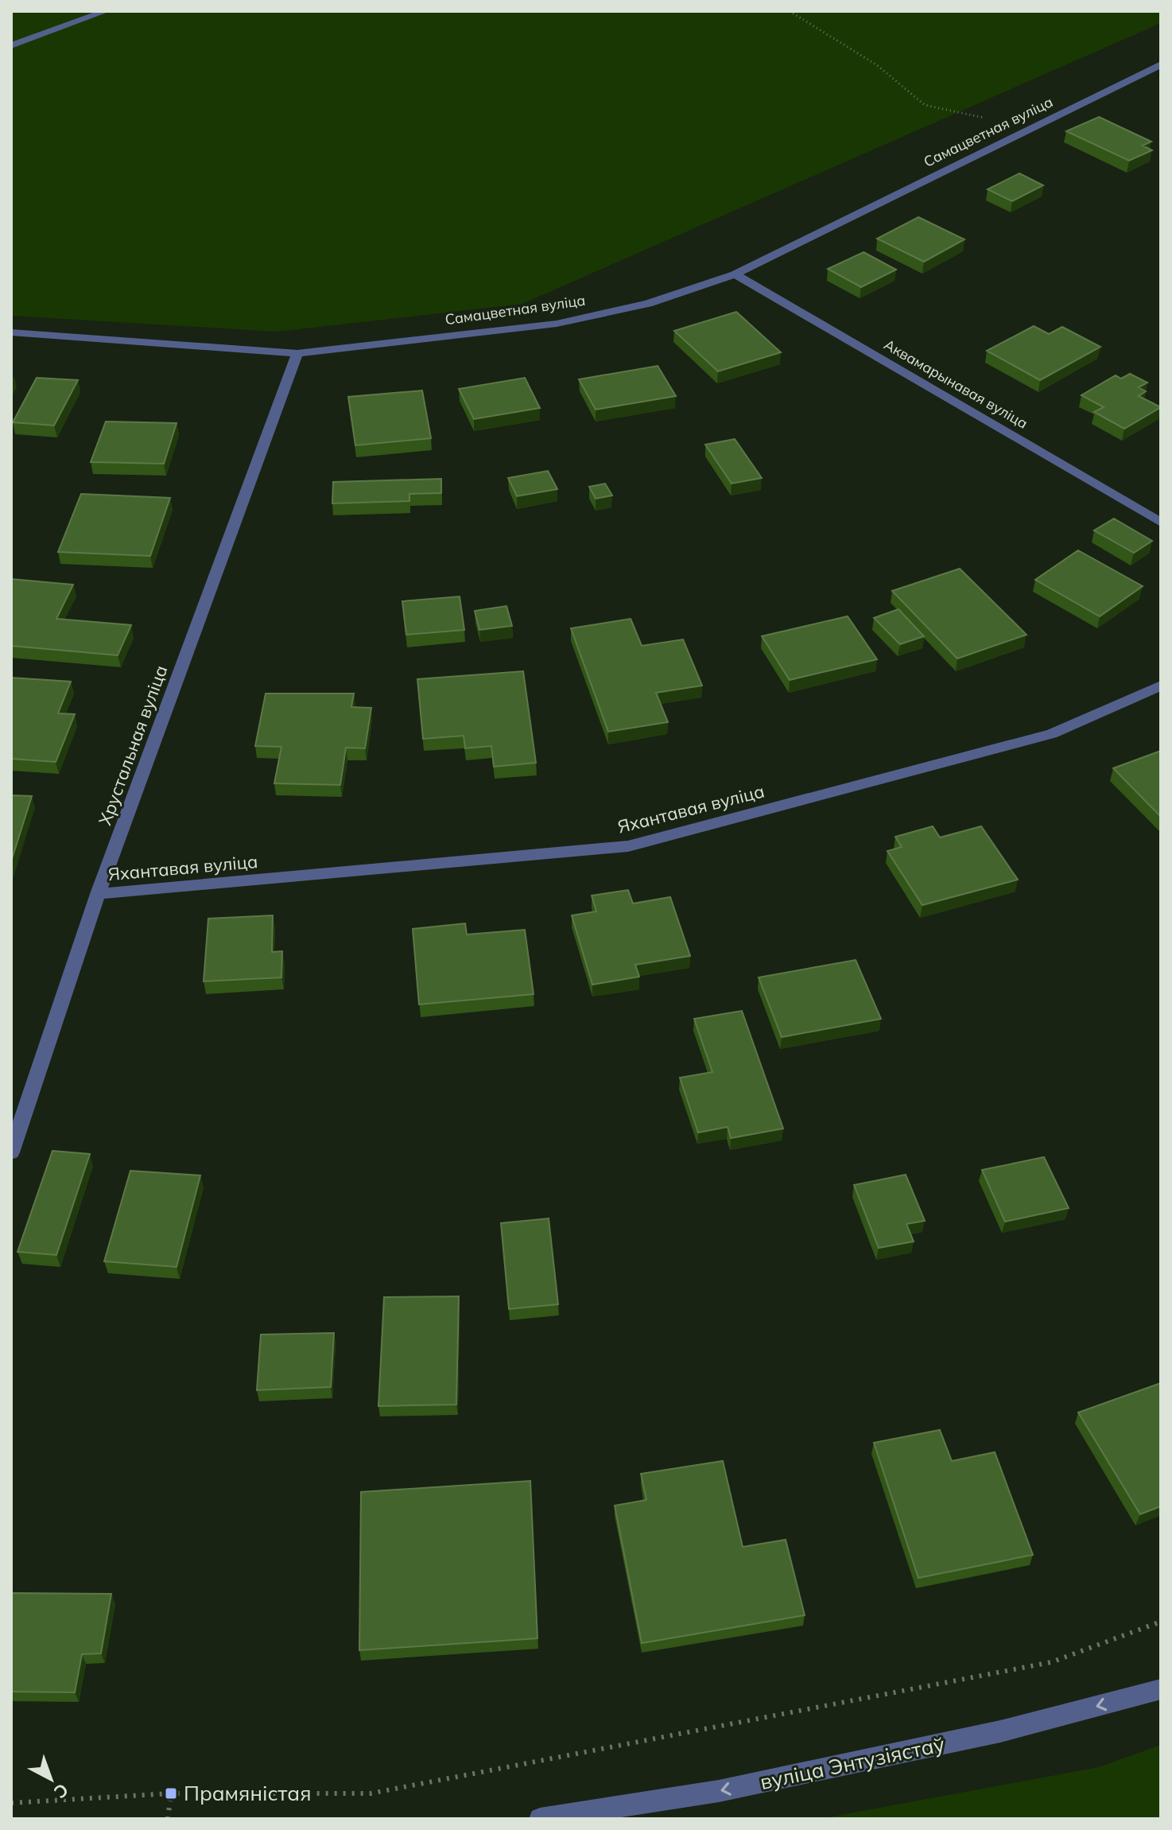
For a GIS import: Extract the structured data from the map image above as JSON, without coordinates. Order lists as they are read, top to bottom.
{
  "streets": {
    "street": [
      "Самацветная вуліца",
      "Аквамарынавая вуліца",
      "Хрустальная вуліца",
      "Яхантавая вуліца",
      "вуліца Энтузіястаў"
    ]
  },
  "crossings": [
    ["Самацветная вуліца", "Аквамарынавая вуліца"],
    ["Самацветная вуліца", "Хрустальная вуліца"],
    ["Хрустальная вуліца", "Яхантавая вуліца"]
  ],
  "one_way": ["вуліца Энтузіястаў"],
  "places": {
    "transit": ["Прамяністая"]
  },
  "north": "bottom right"
}
